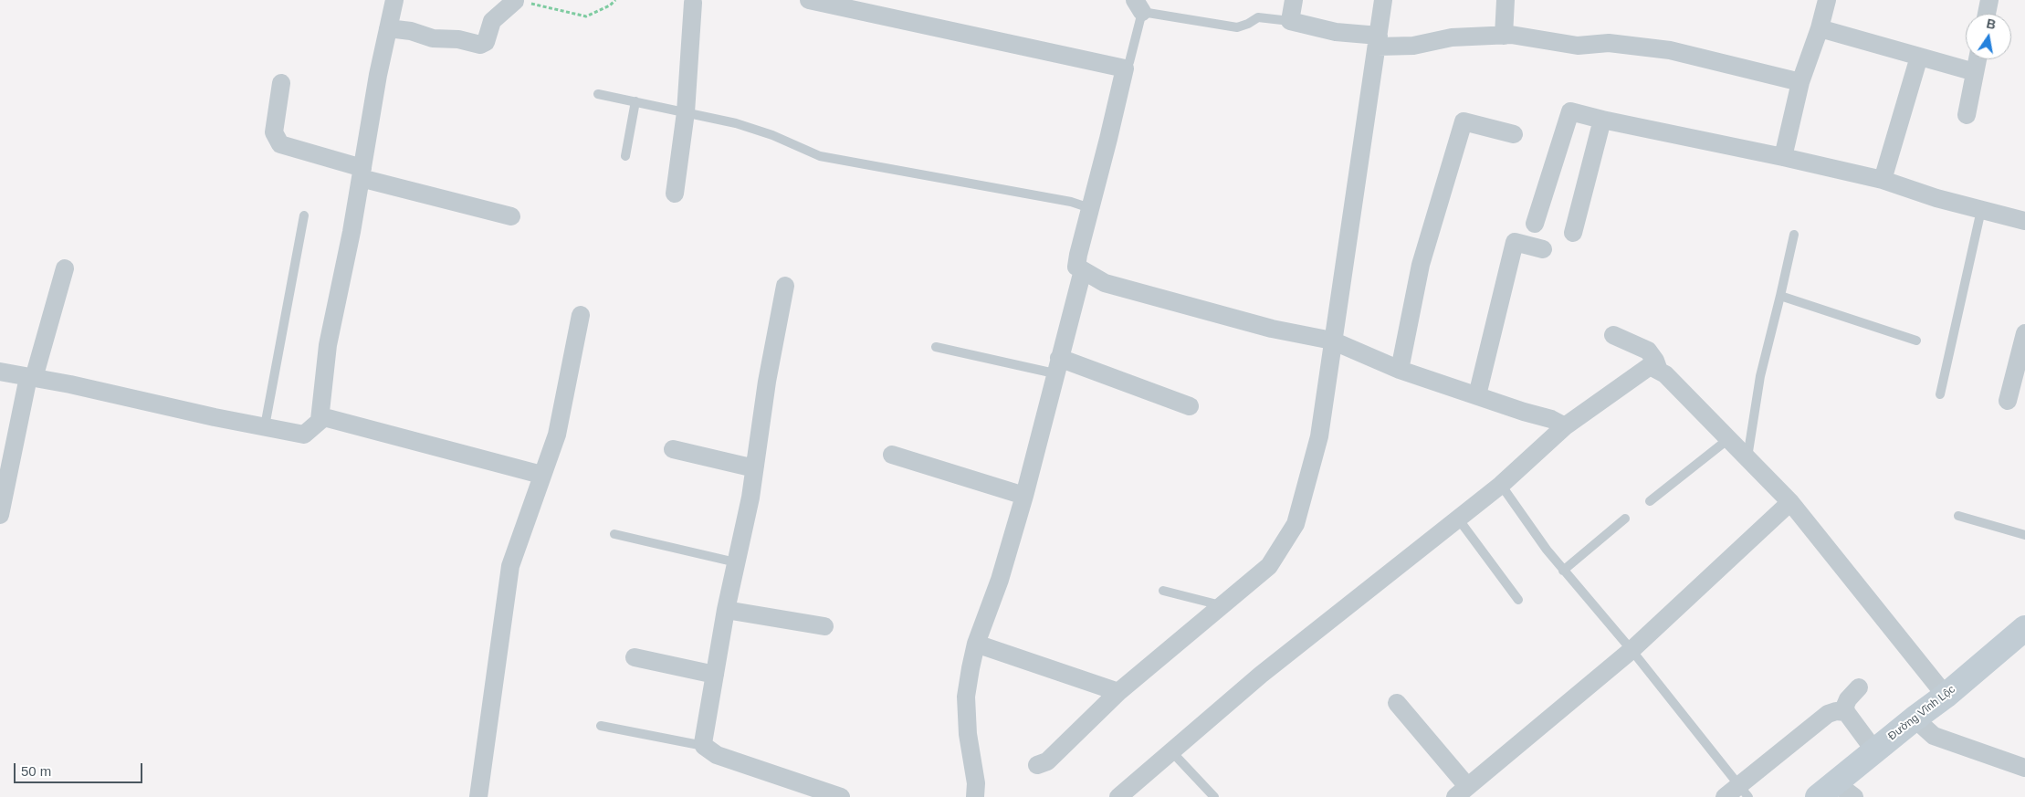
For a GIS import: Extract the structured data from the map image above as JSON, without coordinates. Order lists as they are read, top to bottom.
{
  "streets": {
    "main road": ["Đường Vĩnh Lộc"]
  },
  "scale_bar": "50 m",
  "north": "top"
}
